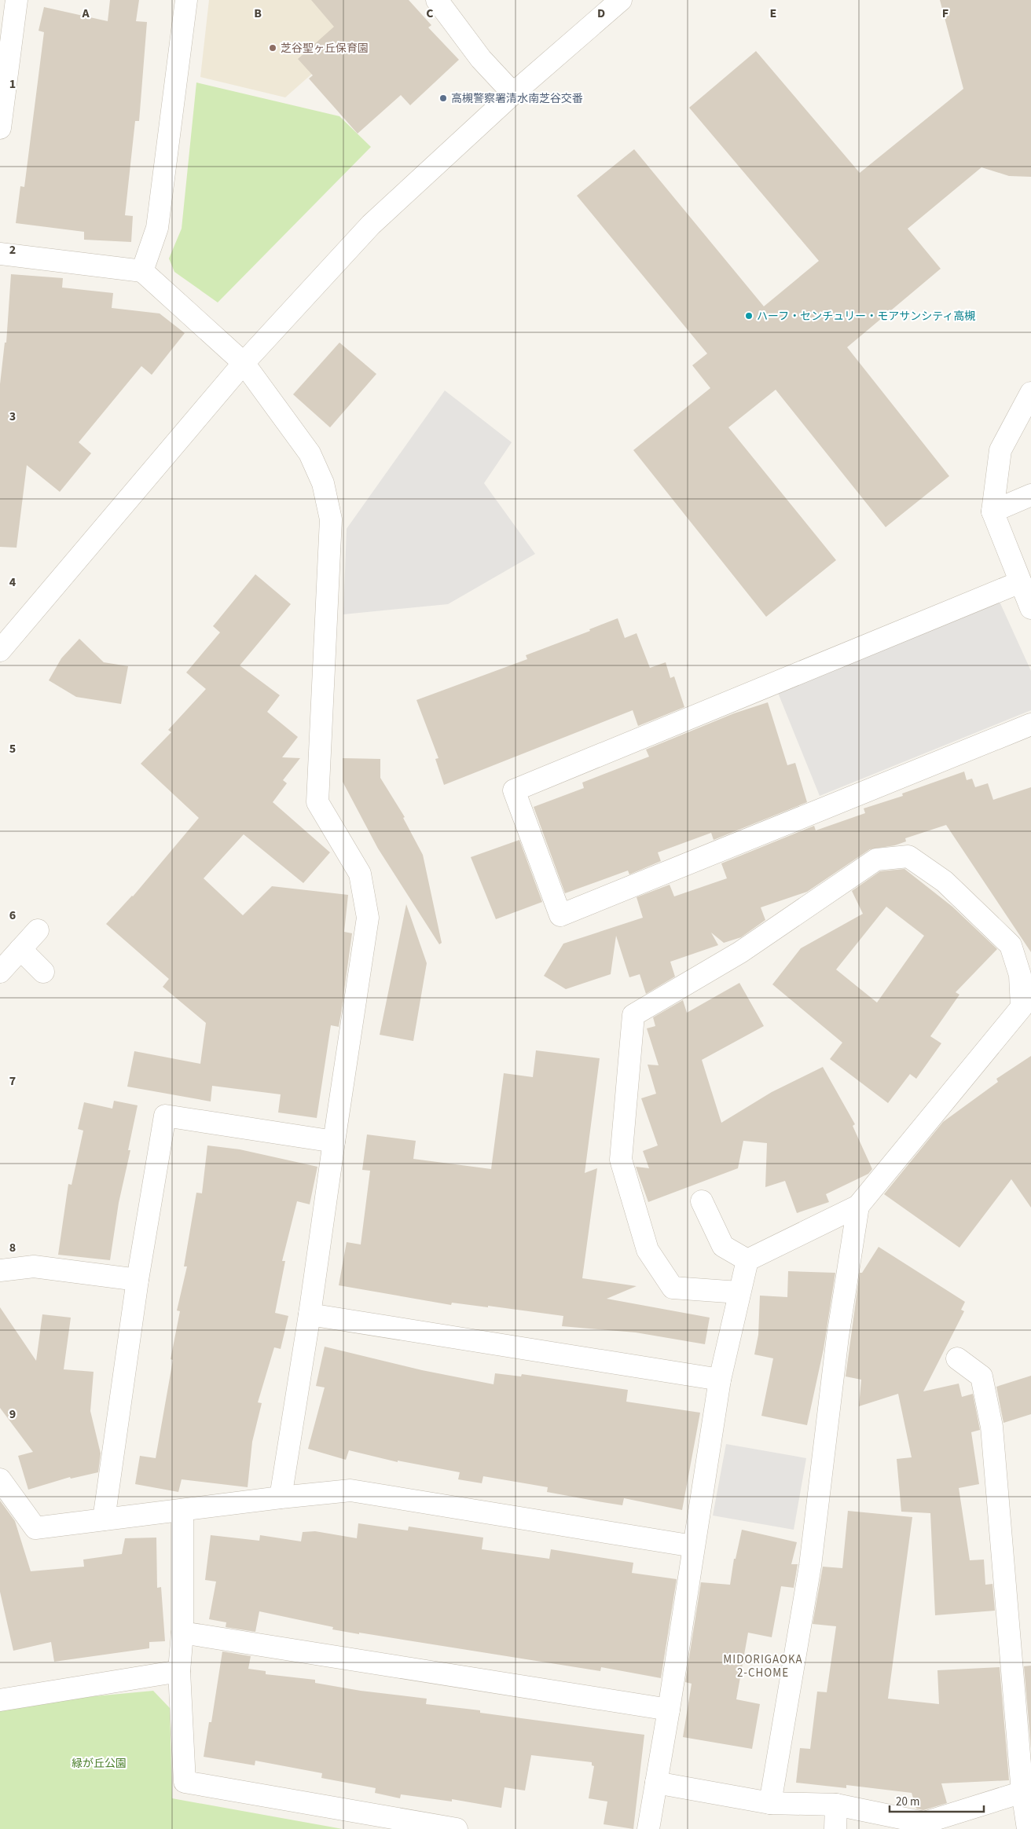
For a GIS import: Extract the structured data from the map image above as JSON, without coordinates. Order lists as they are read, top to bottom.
{
  "districts": ["MIDORIGAOKA 2-CHOME"],
  "parks": ["緑が丘公園"],
  "places": ["芝谷聖ヶ丘保育園", "高槻警察署清水南芝谷交番", "ハーフ・センチュリー・モアサンシティ高槻"],
  "scale_bar": "20 m",
  "grid": {
    "columns": [
      "A",
      "B",
      "C",
      "D",
      "E",
      "F"
    ],
    "rows": [
      "1",
      "2",
      "3",
      "4",
      "5",
      "6",
      "7",
      "8",
      "9"
    ]
  }
}
